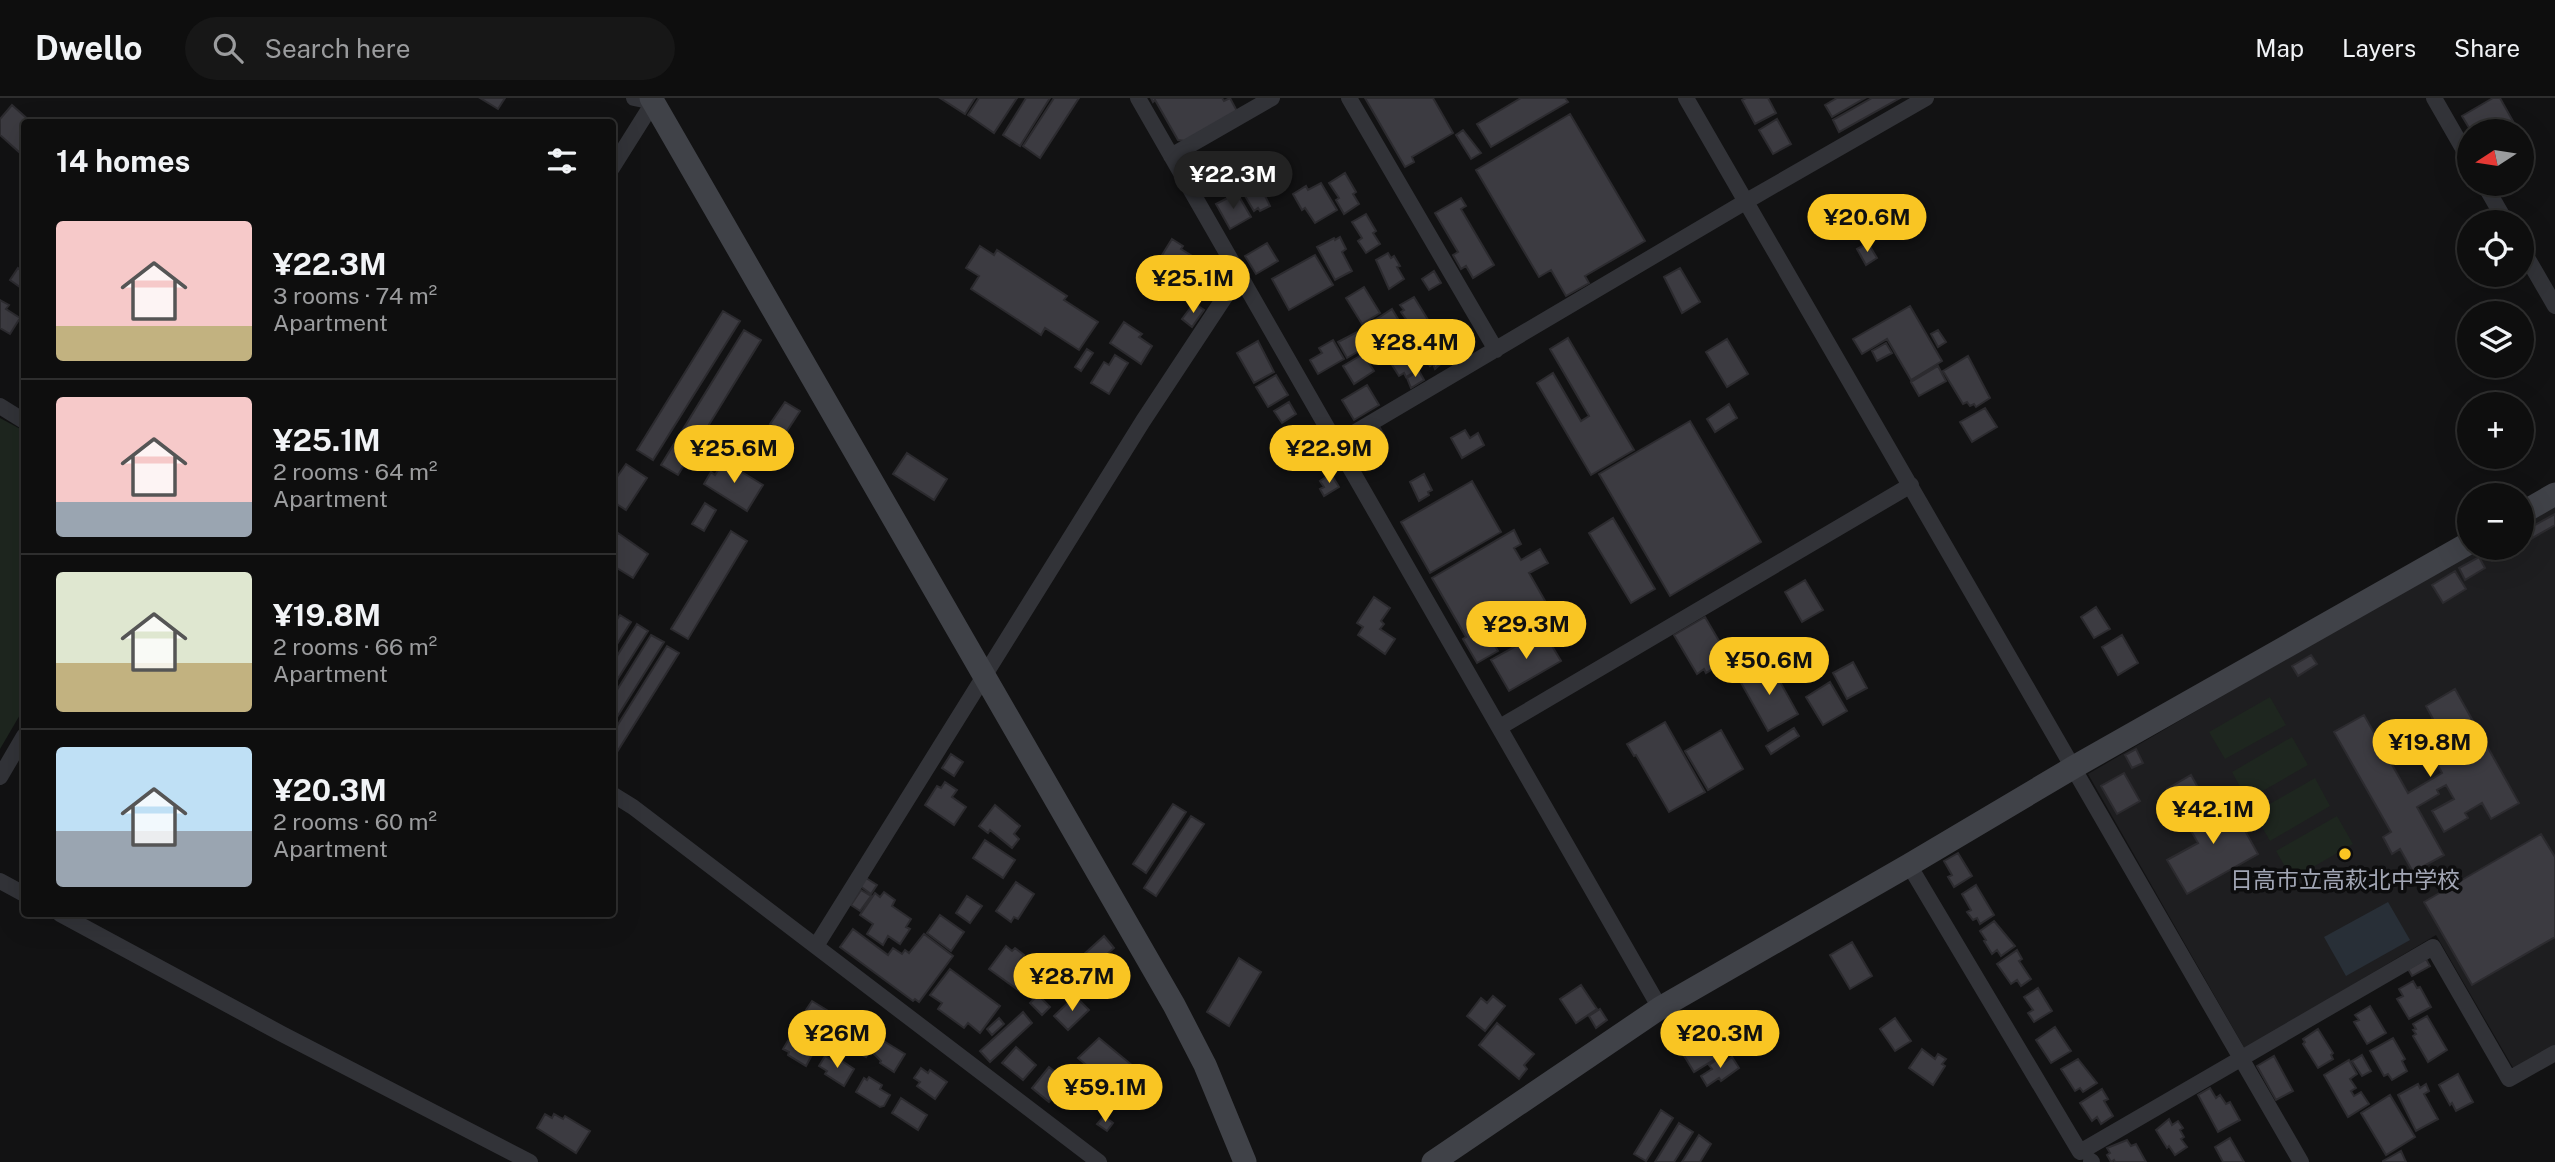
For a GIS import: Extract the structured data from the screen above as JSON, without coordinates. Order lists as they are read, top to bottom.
{
  "places": ["日高市立高萩北中学校"],
  "north": "left",
  "page": {
    "header": "Dwello",
    "search": "Search here",
    "nav": ["Map", "Layers", "Share"],
    "map_buttons": ["+", "−"],
    "heading": "14 homes",
    "price": [
      "¥22.3M",
      "¥20.6M",
      "¥25.1M",
      "¥28.4M",
      "¥25.6M",
      "¥22.9M",
      "¥29.3M",
      "¥50.6M",
      "¥19.8M",
      "¥42.1M",
      "¥28.7M",
      "¥26M",
      "¥20.3M",
      "¥59.1M"
    ],
    "list": [
      {
        "name": "¥22.3M",
        "note": "3 rooms · 74 m² · Apartment"
      },
      {
        "name": "¥25.1M",
        "note": "2 rooms · 64 m² · Apartment"
      },
      {
        "name": "¥19.8M",
        "note": "2 rooms · 66 m² · Apartment"
      },
      {
        "name": "¥20.3M",
        "note": "2 rooms · 60 m² · Apartment"
      }
    ]
  }
}
